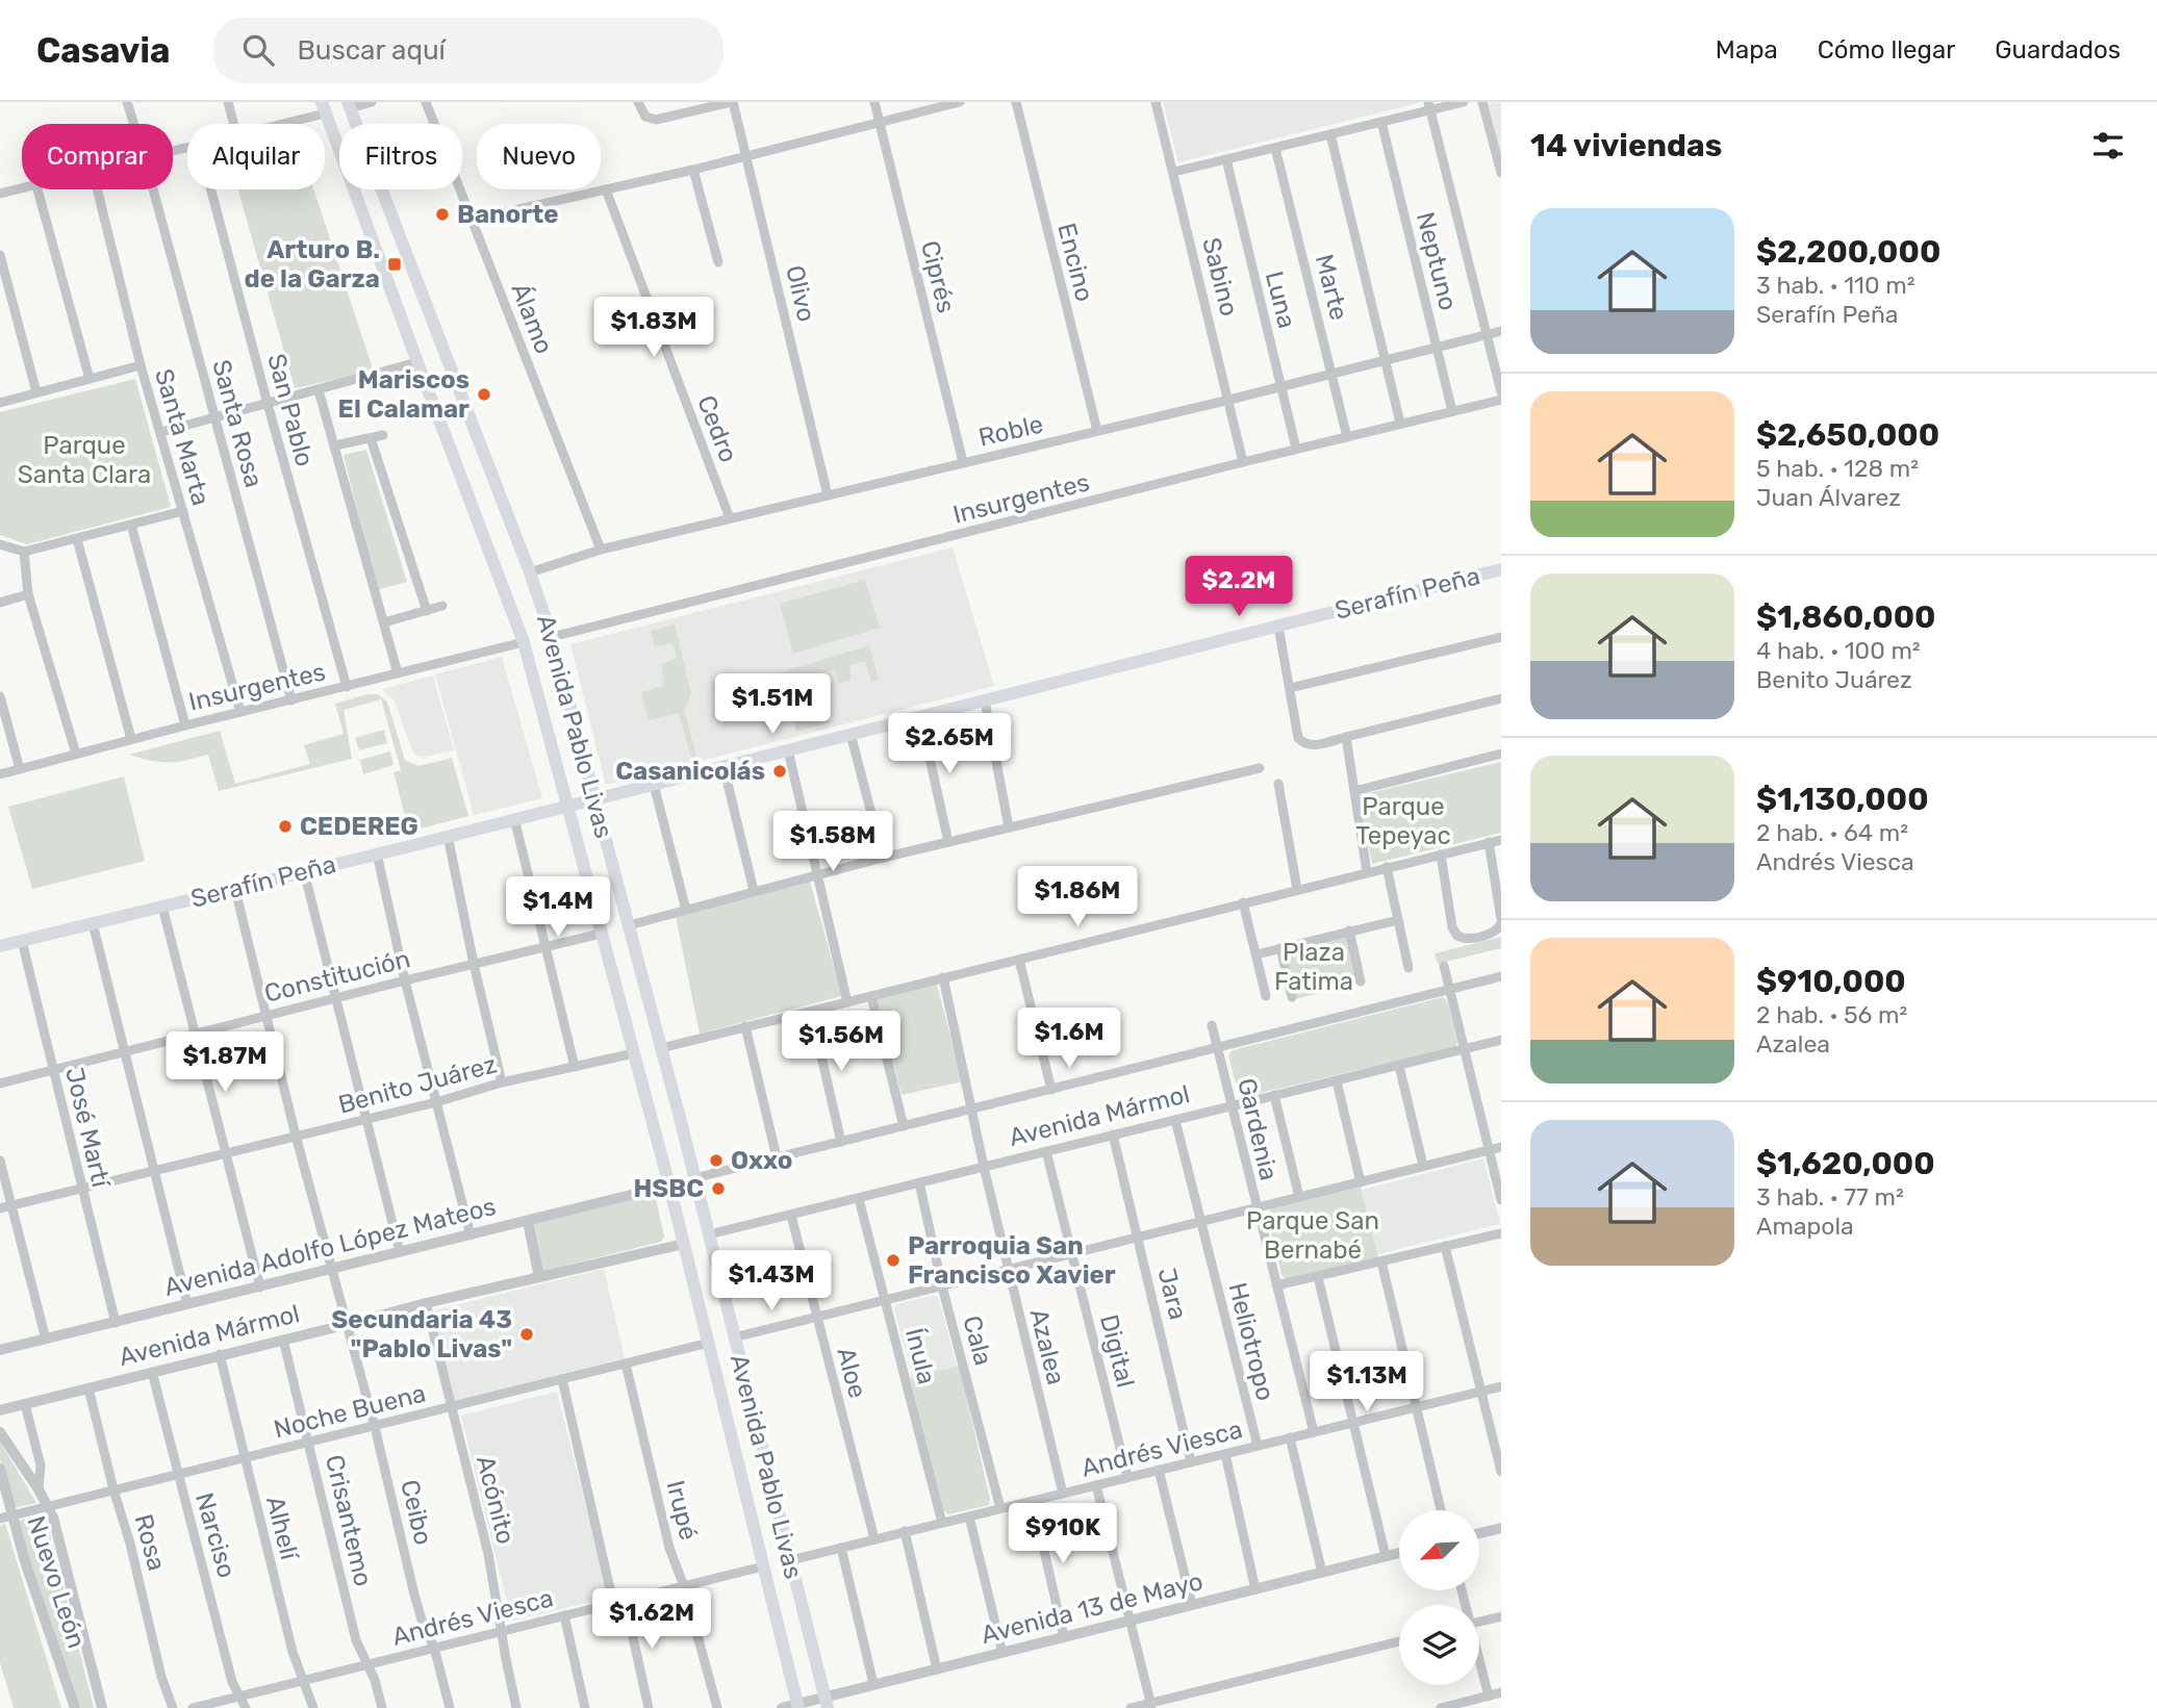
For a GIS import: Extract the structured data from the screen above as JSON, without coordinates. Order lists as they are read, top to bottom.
{
  "streets": {
    "main road": ["Serafín Peña", "Avenida Pablo Livas"],
    "street": [
      "Neptuno",
      "Encino",
      "Ciprés",
      "Sabino",
      "Marte",
      "Olivo",
      "Luna",
      "Álamo",
      "San Pablo",
      "Santa Rosa",
      "Cedro",
      "Roble",
      "Santa Marta",
      "Insurgentes",
      "Constitución",
      "Benito Juárez",
      "Avenida Mármol",
      "José Martí",
      "Gardenia",
      "Avenida Adolfo López Mateos",
      "Jara",
      "Cala",
      "Heliotropo",
      "Azalea",
      "Digital",
      "Ínula",
      "Aloe",
      "Noche Buena",
      "Andrés Viesca",
      "Acónito",
      "Irupé",
      "Ceibo",
      "Crisantemo",
      "Alhelí",
      "Narciso",
      "Rosa",
      "Nuevo León",
      "Avenida 13 de Mayo"
    ]
  },
  "crossings": [
    ["Neptuno", "Roble"],
    ["Neptuno", "Insurgentes"],
    ["Encino", "Roble"],
    ["Ciprés", "Roble"],
    ["Sabino", "Roble"],
    ["Sabino", "Insurgentes"],
    ["Marte", "Roble"],
    ["Marte", "Insurgentes"],
    ["Olivo", "Roble"],
    ["Luna", "Roble"],
    ["Luna", "Insurgentes"],
    ["Álamo", "Roble"],
    ["San Pablo", "Insurgentes"],
    ["Santa Rosa", "Insurgentes"],
    ["Cedro", "Roble"],
    ["Roble", "Avenida Pablo Livas"],
    ["Santa Marta", "Insurgentes"],
    ["Insurgentes", "Avenida Pablo Livas"],
    ["Serafín Peña", "Avenida Pablo Livas"],
    ["Serafín Peña", "José Martí"],
    ["Serafín Peña", "Ceibo"],
    ["Avenida Pablo Livas", "Constitución"],
    ["Avenida Pablo Livas", "Benito Juárez"],
    ["Avenida Pablo Livas", "Avenida Mármol"],
    ["Avenida Pablo Livas", "Avenida Adolfo López Mateos"],
    ["Avenida Pablo Livas", "Noche Buena"],
    ["Avenida Pablo Livas", "Andrés Viesca"],
    ["Avenida Pablo Livas", "Avenida 13 de Mayo"],
    ["Constitución", "José Martí"],
    ["Constitución", "Ceibo"],
    ["Benito Juárez", "José Martí"],
    ["Benito Juárez", "Ceibo"],
    ["Avenida Mármol", "Gardenia"],
    ["Avenida Mármol", "Jara"],
    ["Avenida Mármol", "Cala"],
    ["Avenida Mármol", "Heliotropo"],
    ["Avenida Mármol", "Azalea"],
    ["Avenida Mármol", "Digital"],
    ["Avenida Mármol", "Ínula"],
    ["Avenida Mármol", "Aloe"],
    ["Avenida Mármol", "Acónito"],
    ["Avenida Mármol", "Ceibo"],
    ["Avenida Mármol", "Crisantemo"],
    ["Avenida Mármol", "Alhelí"],
    ["Avenida Mármol", "Narciso"],
    ["Avenida Mármol", "Rosa"],
    ["Avenida Mármol", "Nuevo León"],
    ["José Martí", "Avenida Adolfo López Mateos"],
    ["Gardenia", "Andrés Viesca"],
    ["Avenida Adolfo López Mateos", "Ceibo"],
    ["Jara", "Andrés Viesca"],
    ["Cala", "Andrés Viesca"],
    ["Heliotropo", "Andrés Viesca"],
    ["Azalea", "Andrés Viesca"],
    ["Digital", "Andrés Viesca"],
    ["Ínula", "Andrés Viesca"],
    ["Aloe", "Andrés Viesca"],
    ["Noche Buena", "Acónito"],
    ["Noche Buena", "Irupé"],
    ["Noche Buena", "Ceibo"],
    ["Noche Buena", "Crisantemo"],
    ["Noche Buena", "Alhelí"],
    ["Noche Buena", "Narciso"],
    ["Noche Buena", "Rosa"],
    ["Noche Buena", "Nuevo León"],
    ["Andrés Viesca", "Acónito"],
    ["Andrés Viesca", "Irupé"],
    ["Andrés Viesca", "Ceibo"],
    ["Andrés Viesca", "Crisantemo"],
    ["Andrés Viesca", "Alhelí"],
    ["Andrés Viesca", "Narciso"]
  ],
  "parks": [
    "Parque Santa Clara",
    "Parque Tepeyac",
    "Plaza Fatima",
    "Parque San Bernabé"
  ],
  "places": {
    "other": [
      "Banorte",
      "Mariscos El Calamar",
      "Casanicolás",
      "CEDEREG",
      "Oxxo",
      "HSBC",
      "Parroquia San Francisco Xavier",
      "Secundaria 43 \"Pablo Livas\""
    ],
    "transit": ["Arturo B. de la Garza"]
  },
  "north": "bottom left",
  "page": {
    "header": "Casavia",
    "search": "Buscar aquí",
    "nav": ["Mapa", "Cómo llegar", "Guardados"],
    "heading": "14 viviendas",
    "chip": [
      "Comprar",
      "Alquilar",
      "Filtros",
      "Nuevo"
    ],
    "list": [
      {
        "name": "$2,200,000",
        "note": "3 hab. · 110 m² · Serafín Peña"
      },
      {
        "name": "$2,650,000",
        "note": "5 hab. · 128 m² · Juan Álvarez"
      },
      {
        "name": "$1,860,000",
        "note": "4 hab. · 100 m² · Benito Juárez"
      },
      {
        "name": "$1,130,000",
        "note": "2 hab. · 64 m² · Andrés Viesca"
      },
      {
        "name": "$910,000",
        "note": "2 hab. · 56 m² · Azalea"
      },
      {
        "name": "$1,620,000",
        "note": "3 hab. · 77 m² · Amapola"
      }
    ],
    "price": [
      "$1.83M",
      "$2.2M",
      "$1.51M",
      "$2.65M",
      "$1.58M",
      "$1.86M",
      "$1.4M",
      "$1.6M",
      "$1.56M",
      "$1.87M",
      "$1.43M",
      "$1.13M",
      "$910K",
      "$1.62M"
    ]
  }
}
